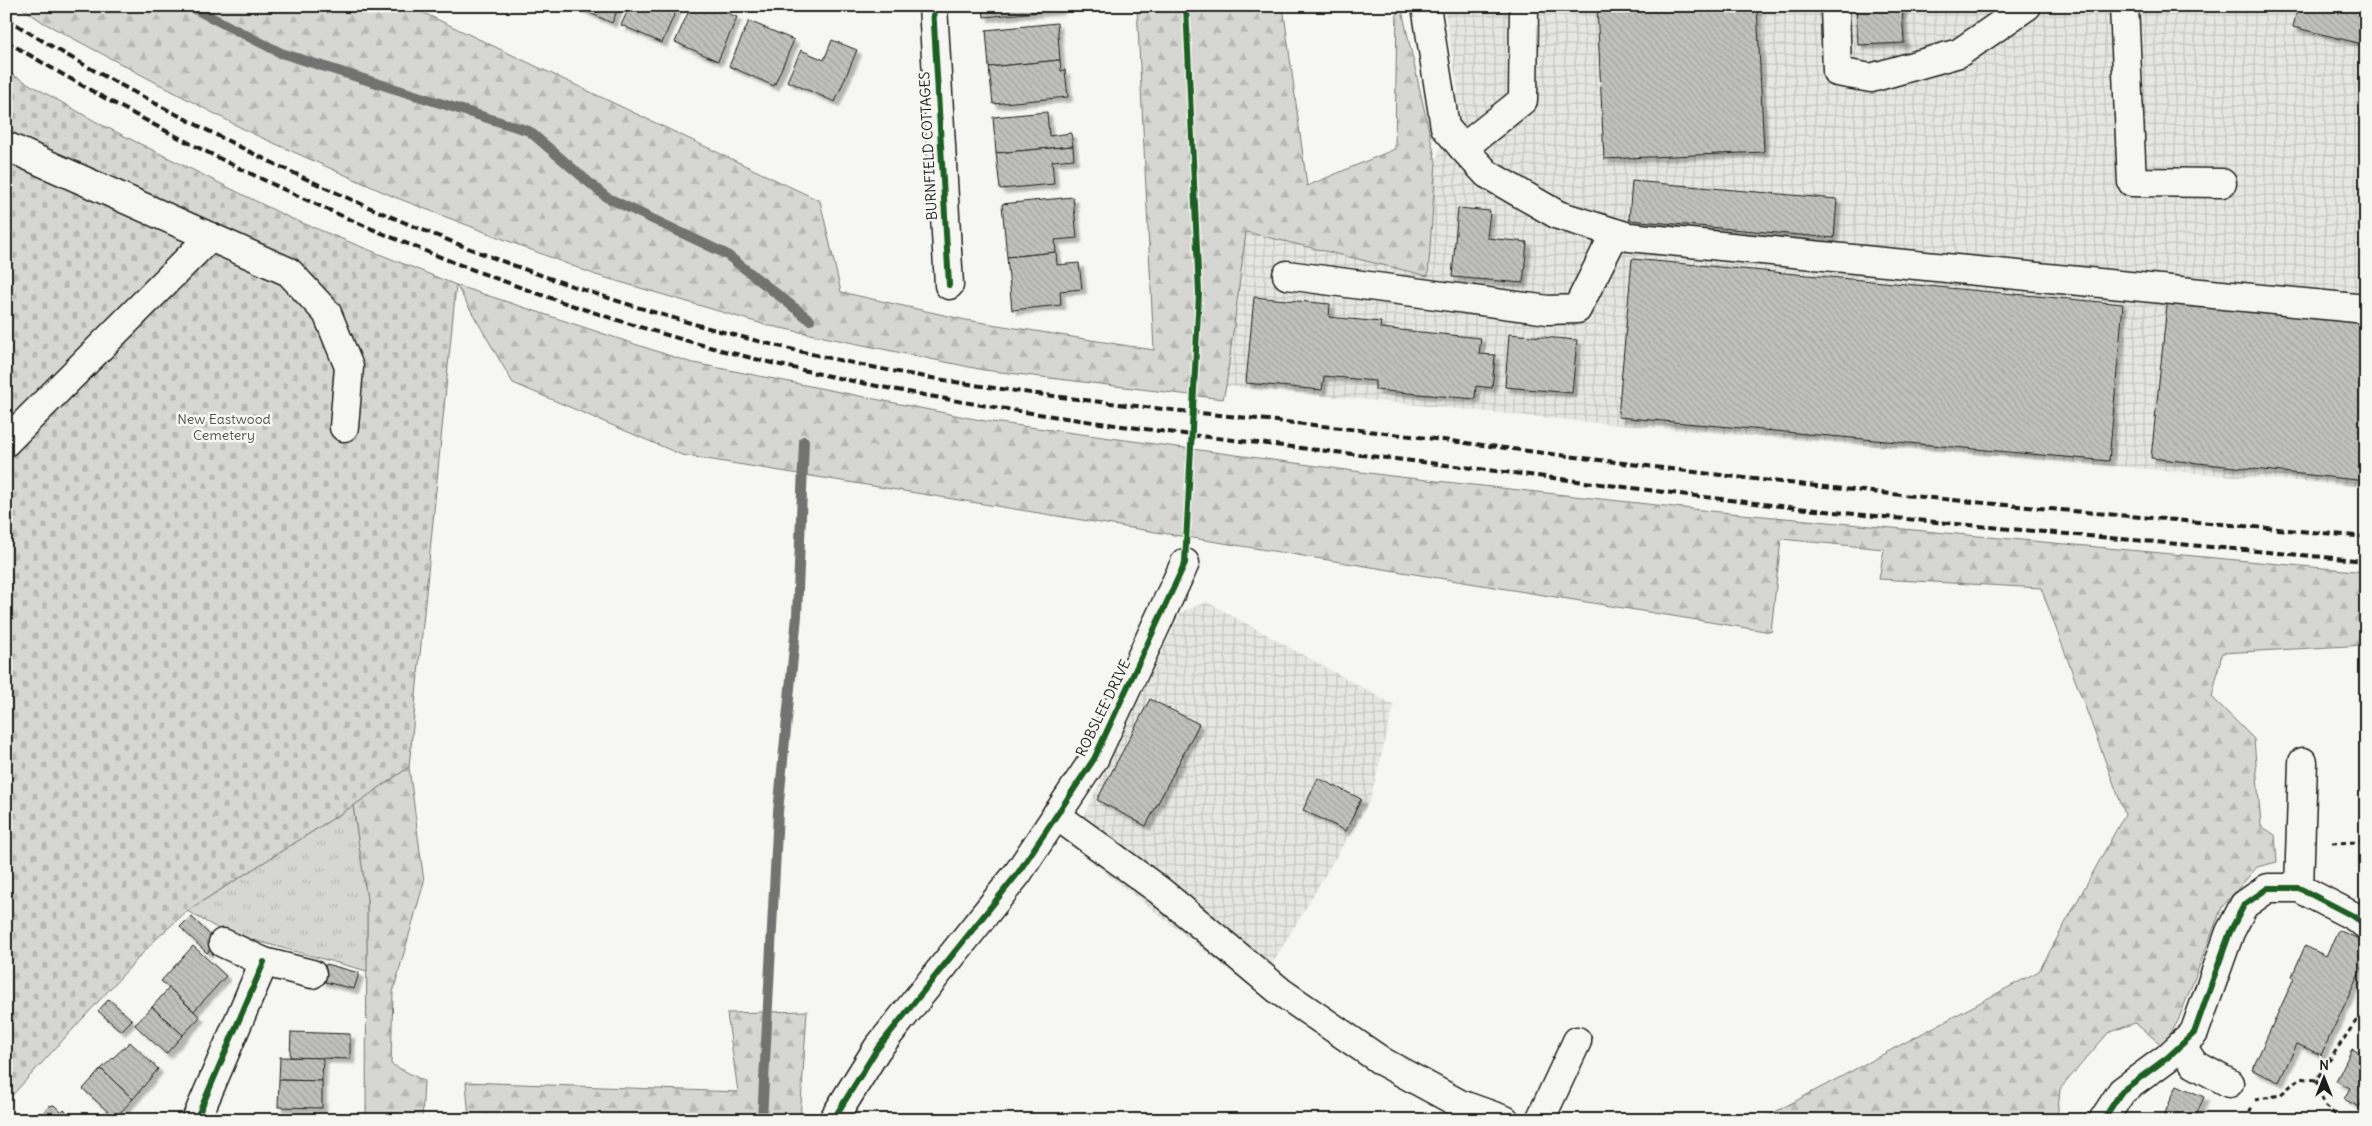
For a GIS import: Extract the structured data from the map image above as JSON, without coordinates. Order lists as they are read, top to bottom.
{
  "streets": {
    "street": ["BURNFIELD COTTAGES", "ROBSLEE DRIVE"]
  },
  "parks": ["New Eastwood Cemetery"],
  "north": "top"
}
